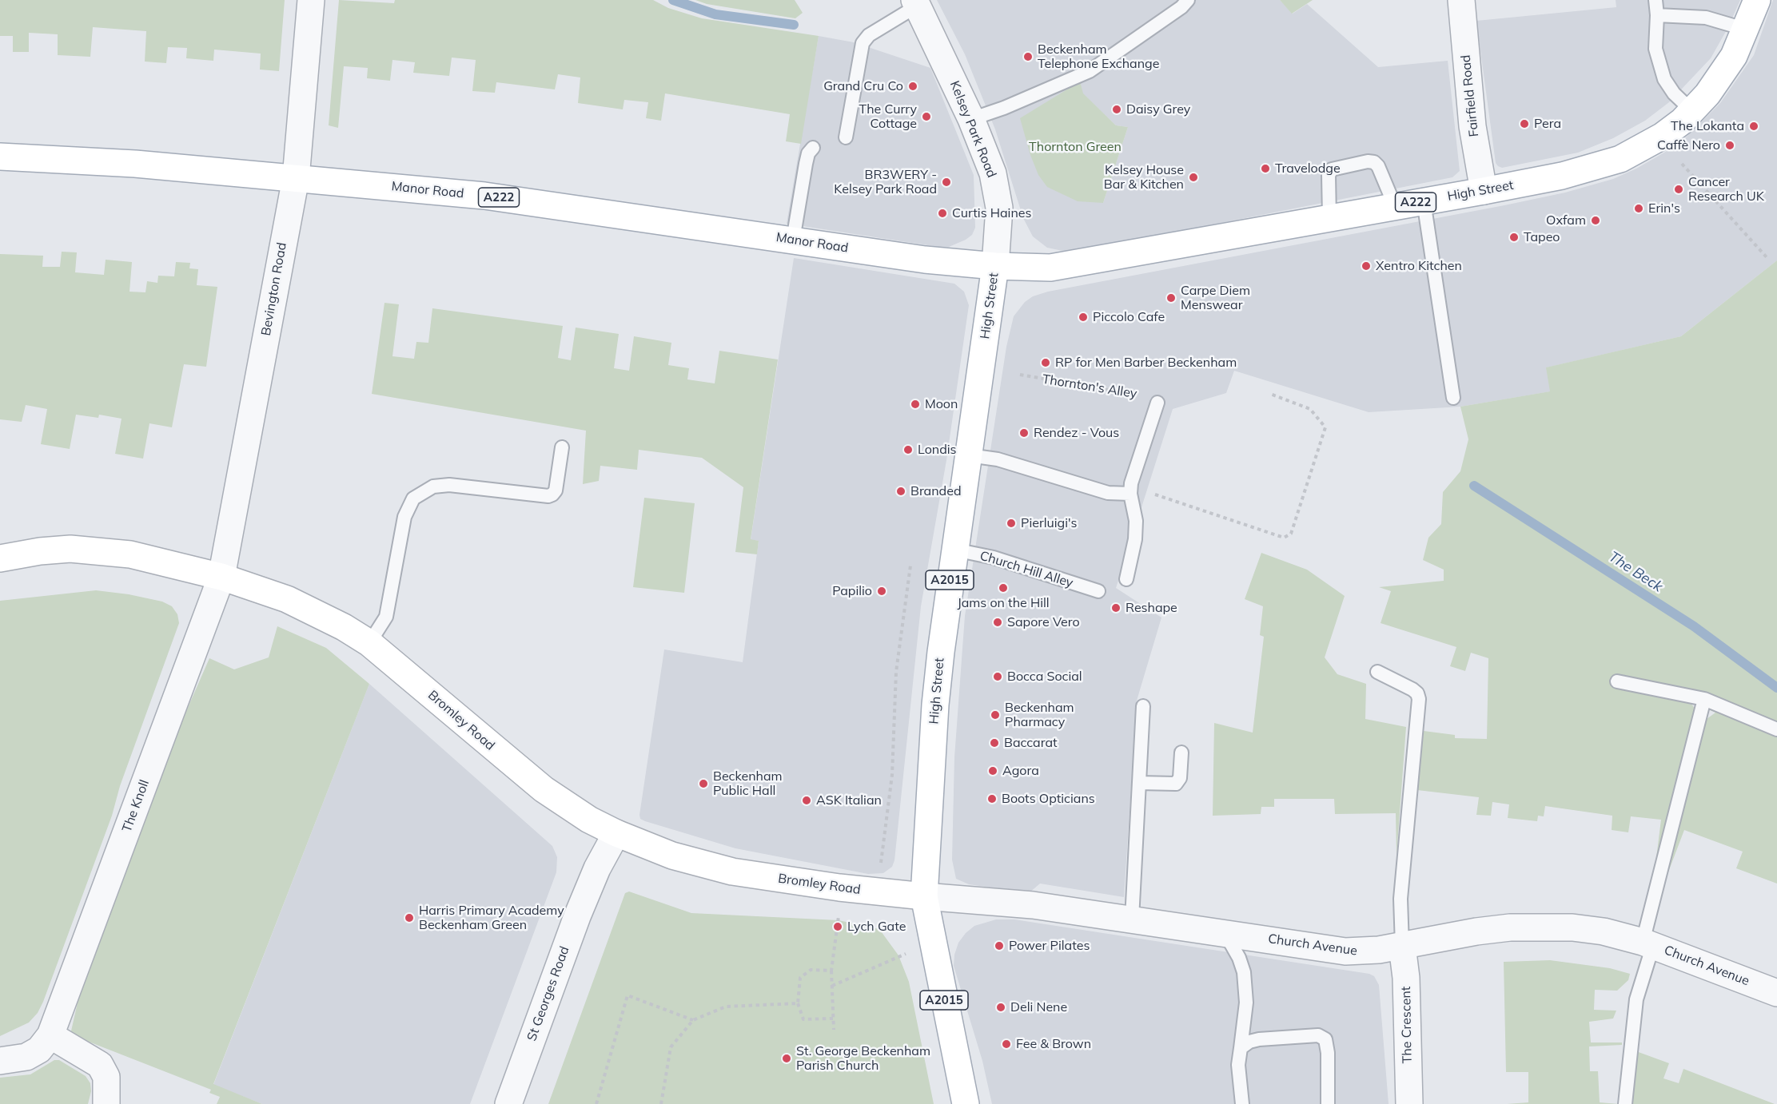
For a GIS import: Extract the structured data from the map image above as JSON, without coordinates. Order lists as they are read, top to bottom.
{
  "streets": {
    "main road": [
      "Manor Road",
      "High Street",
      "A222",
      "A2015",
      "Bromley Road"
    ],
    "street": [
      "Fairfield Road",
      "Kelsey Park Road",
      "Bevington Road",
      "The Knoll",
      "Church Avenue",
      "St Georges Road",
      "The Crescent"
    ],
    "lane": ["Church Hill Alley"],
    "path": ["Thornton's Alley"]
  },
  "crossings": [
    ["Fairfield Road", "High Street"],
    ["Kelsey Park Road", "Manor Road"],
    ["Kelsey Park Road", "High Street"],
    ["Manor Road", "High Street"],
    ["Manor Road", "Bevington Road"],
    ["High Street", "Church Hill Alley"],
    ["High Street", "Bromley Road"],
    ["High Street", "Church Avenue"],
    ["Bevington Road", "Bromley Road"],
    ["Bevington Road", "The Knoll"],
    ["Bromley Road", "The Knoll"],
    ["Bromley Road", "Church Avenue"],
    ["Bromley Road", "St Georges Road"],
    ["Church Avenue", "The Crescent"]
  ],
  "water": ["The Beck"],
  "parks": ["Thornton Green"],
  "places": [
    "Beckenham Telephone Exchange",
    "Grand Cru Co",
    "Daisy Grey",
    "The Curry Cottage",
    "Pera",
    "The Lokanta",
    "Caffè Nero",
    "Travelodge",
    "Kelsey House Bar & Kitchen",
    "BR3WERY - Kelsey Park Road",
    "Cancer Research UK",
    "Erin's",
    "Curtis Haines",
    "Oxfam",
    "Tapeo",
    "Xentro Kitchen",
    "Carpe Diem Menswear",
    "Piccolo Cafe",
    "RP for Men Barber Beckenham",
    "Moon",
    "Rendez - Vous",
    "Londis",
    "Branded",
    "Pierluigi's",
    "Jams on the Hill",
    "Papilio",
    "Reshape",
    "Sapore Vero",
    "Bocca Social",
    "Beckenham Pharmacy",
    "Baccarat",
    "Agora",
    "Beckenham Public Hall",
    "Boots Opticians",
    "ASK Italian",
    "Harris Primary Academy Beckenham Green",
    "Lych Gate",
    "Power Pilates",
    "Deli Nene",
    "Fee & Brown",
    "St. George Beckenham Parish Church"
  ]
}
